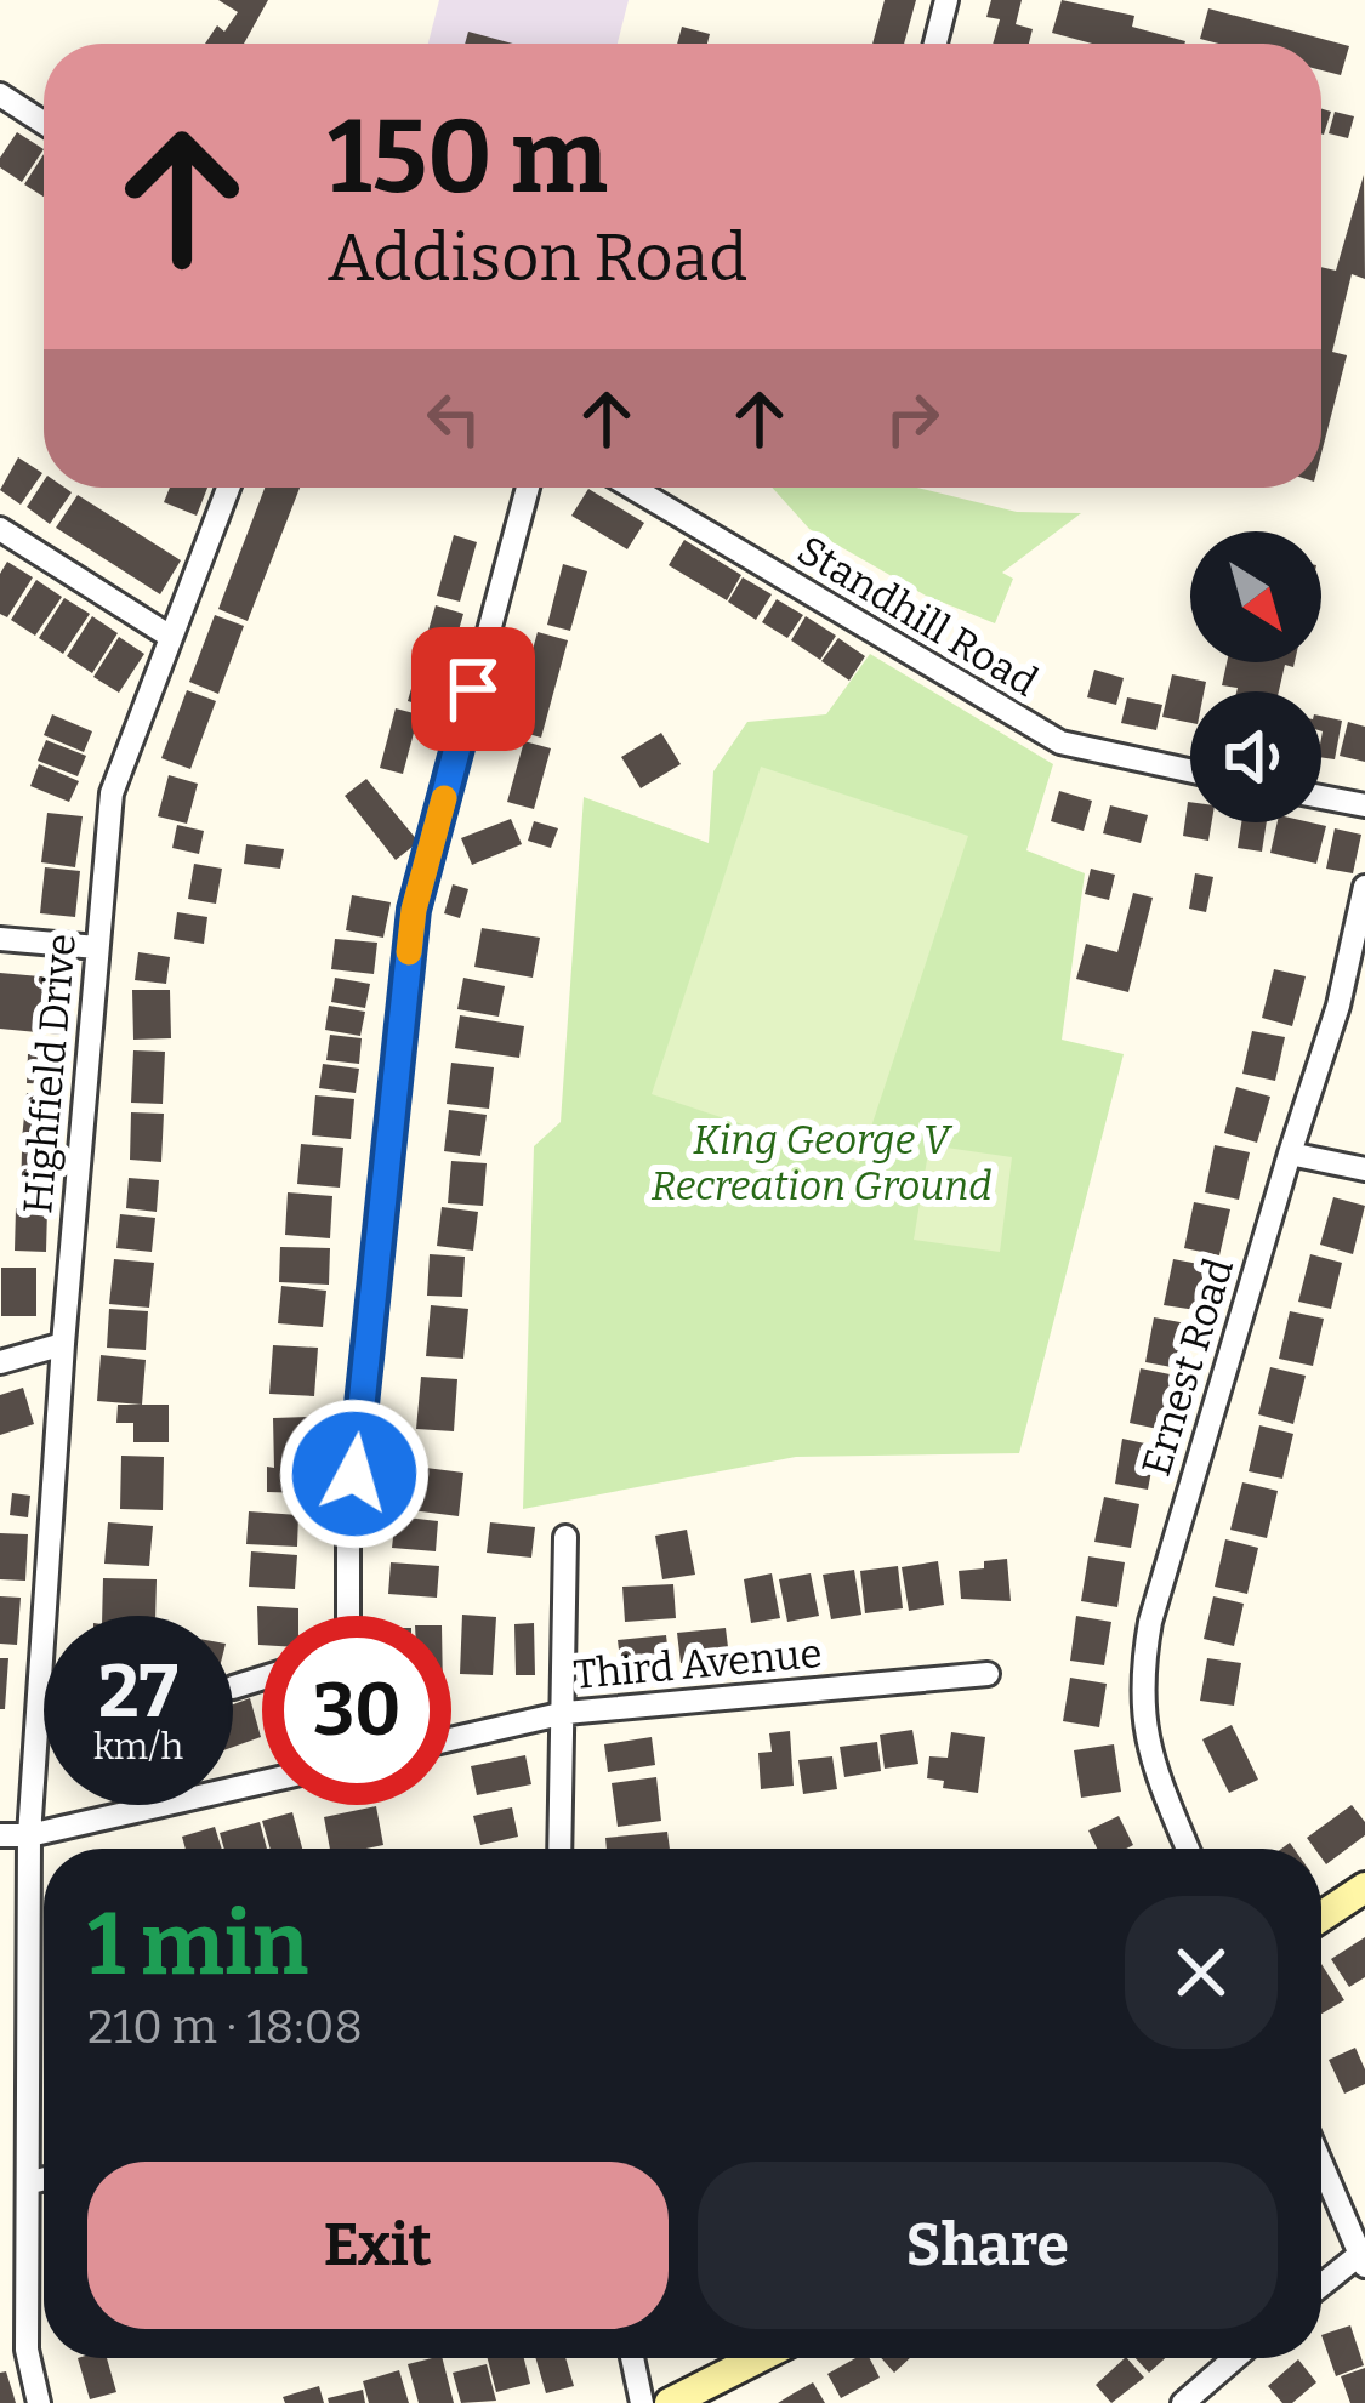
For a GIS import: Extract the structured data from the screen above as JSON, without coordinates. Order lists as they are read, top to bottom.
{
  "streets": {
    "street": [
      "Standhill Road",
      "Highfield Drive",
      "Ernest Road",
      "Third Avenue"
    ]
  },
  "parks": ["King George V Recreation Ground"],
  "north": "bottom right",
  "page": {
    "turn": ["150 m", "Addison Road"],
    "speed": "27 km/h",
    "limit": "30",
    "heading": ["1 min", "210 m · 18:08"],
    "buttons": ["Exit", "Share"]
  }
}
